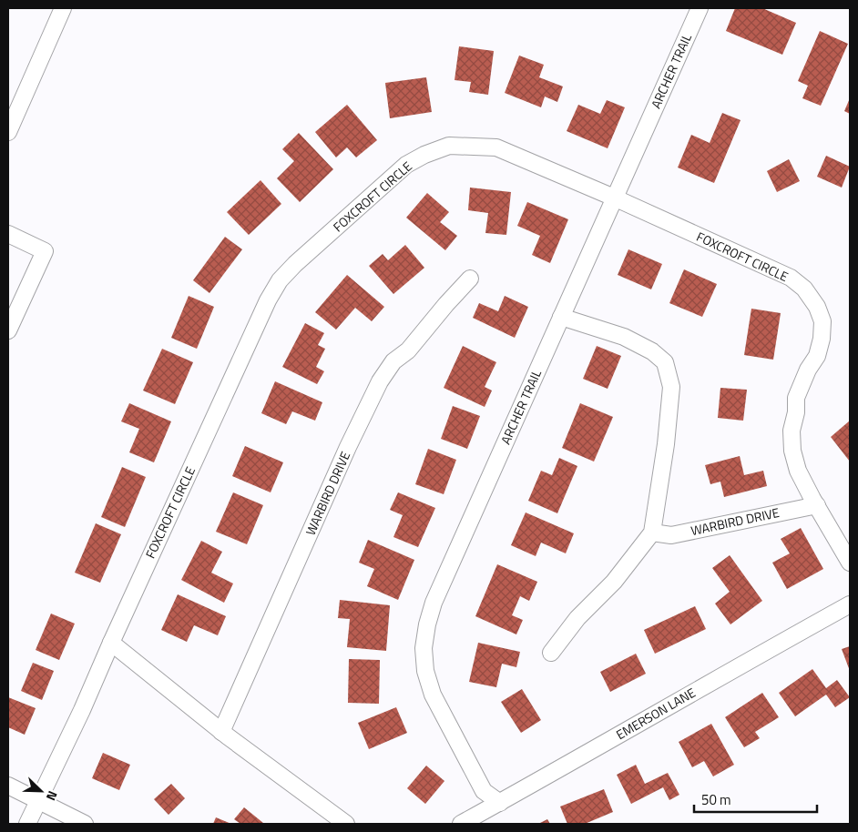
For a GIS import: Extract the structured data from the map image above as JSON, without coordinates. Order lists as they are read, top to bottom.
{
  "streets": {
    "street": [
      "ARCHER TRAIL",
      "FOXCROFT CIRCLE",
      "WARBIRD DRIVE",
      "EMERSON LANE"
    ]
  },
  "crossings": [
    ["ARCHER TRAIL", "FOXCROFT CIRCLE"],
    ["ARCHER TRAIL", "EMERSON LANE"],
    ["FOXCROFT CIRCLE", "WARBIRD DRIVE"]
  ],
  "scale_bar": "50 m",
  "north": "bottom right"
}
